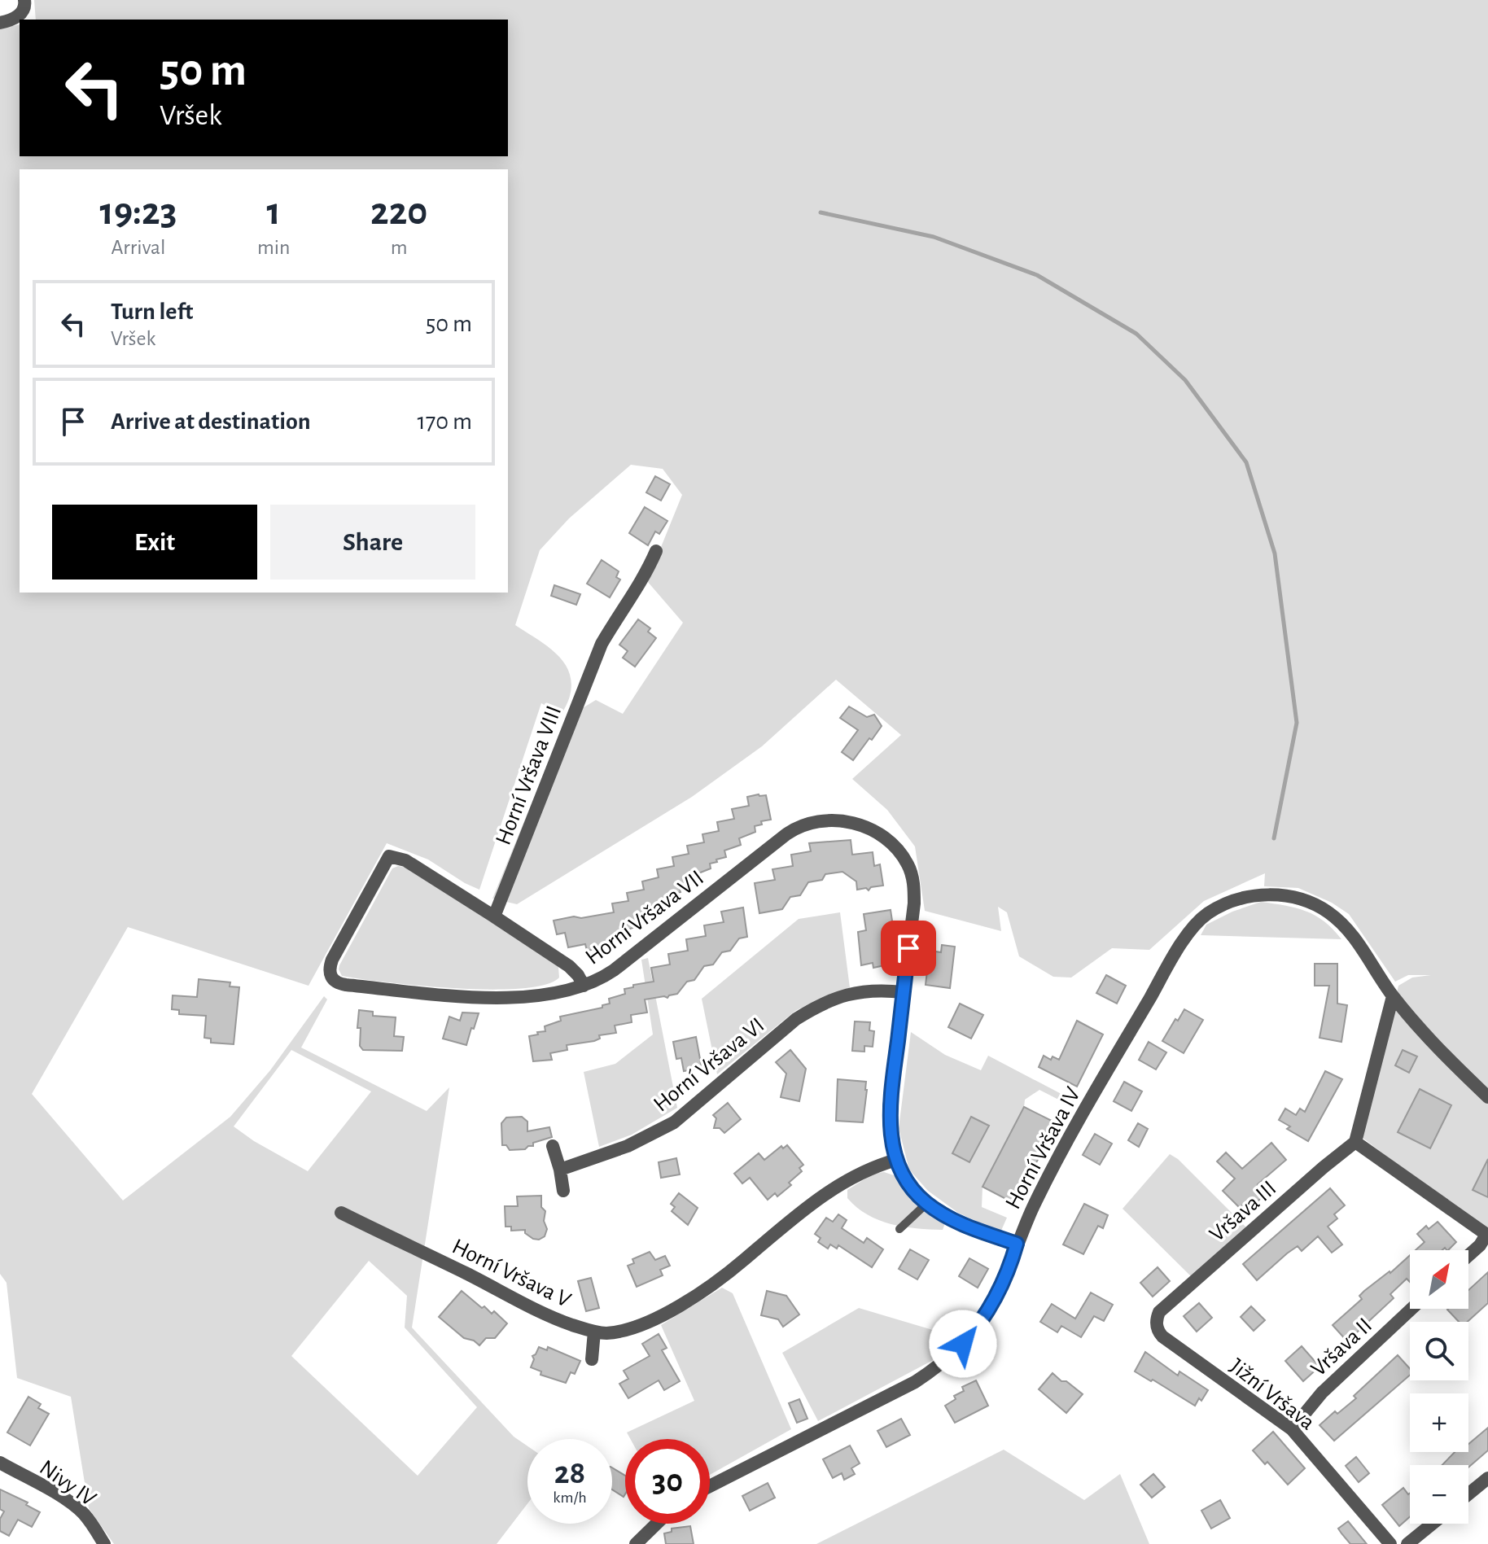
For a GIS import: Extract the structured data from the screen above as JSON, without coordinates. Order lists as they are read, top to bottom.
{
  "streets": {
    "street": [
      "Horní Vršava VIII",
      "Horní Vršava VII",
      "Horní Vršava VI",
      "Horní Vršava IV",
      "Vršava III",
      "Horní Vršava V",
      "Vršava II",
      "Jižní Vršava",
      "Nivy IV"
    ]
  },
  "crossings": [
    ["Horní Vršava VIII", "Horní Vršava VII"],
    ["Horní Vršava VII", "Horní Vršava VI"],
    ["Vršava III", "Jižní Vršava"],
    ["Vršava II", "Jižní Vršava"]
  ],
  "north": "top right",
  "page": {
    "turn": ["50 m", "Vršek"],
    "eta": [
      "19:23",
      "Arrival",
      "1",
      "min",
      "220",
      "m"
    ],
    "list": [
      {
        "name": "Turn left",
        "note": "Vršek",
        "value": "50 m"
      },
      {
        "name": "Arrive at destination",
        "value": "170 m"
      }
    ],
    "buttons": ["Exit", "Share"],
    "map_buttons": ["+", "−"],
    "speed": "28 km/h",
    "limit": "30"
  }
}
